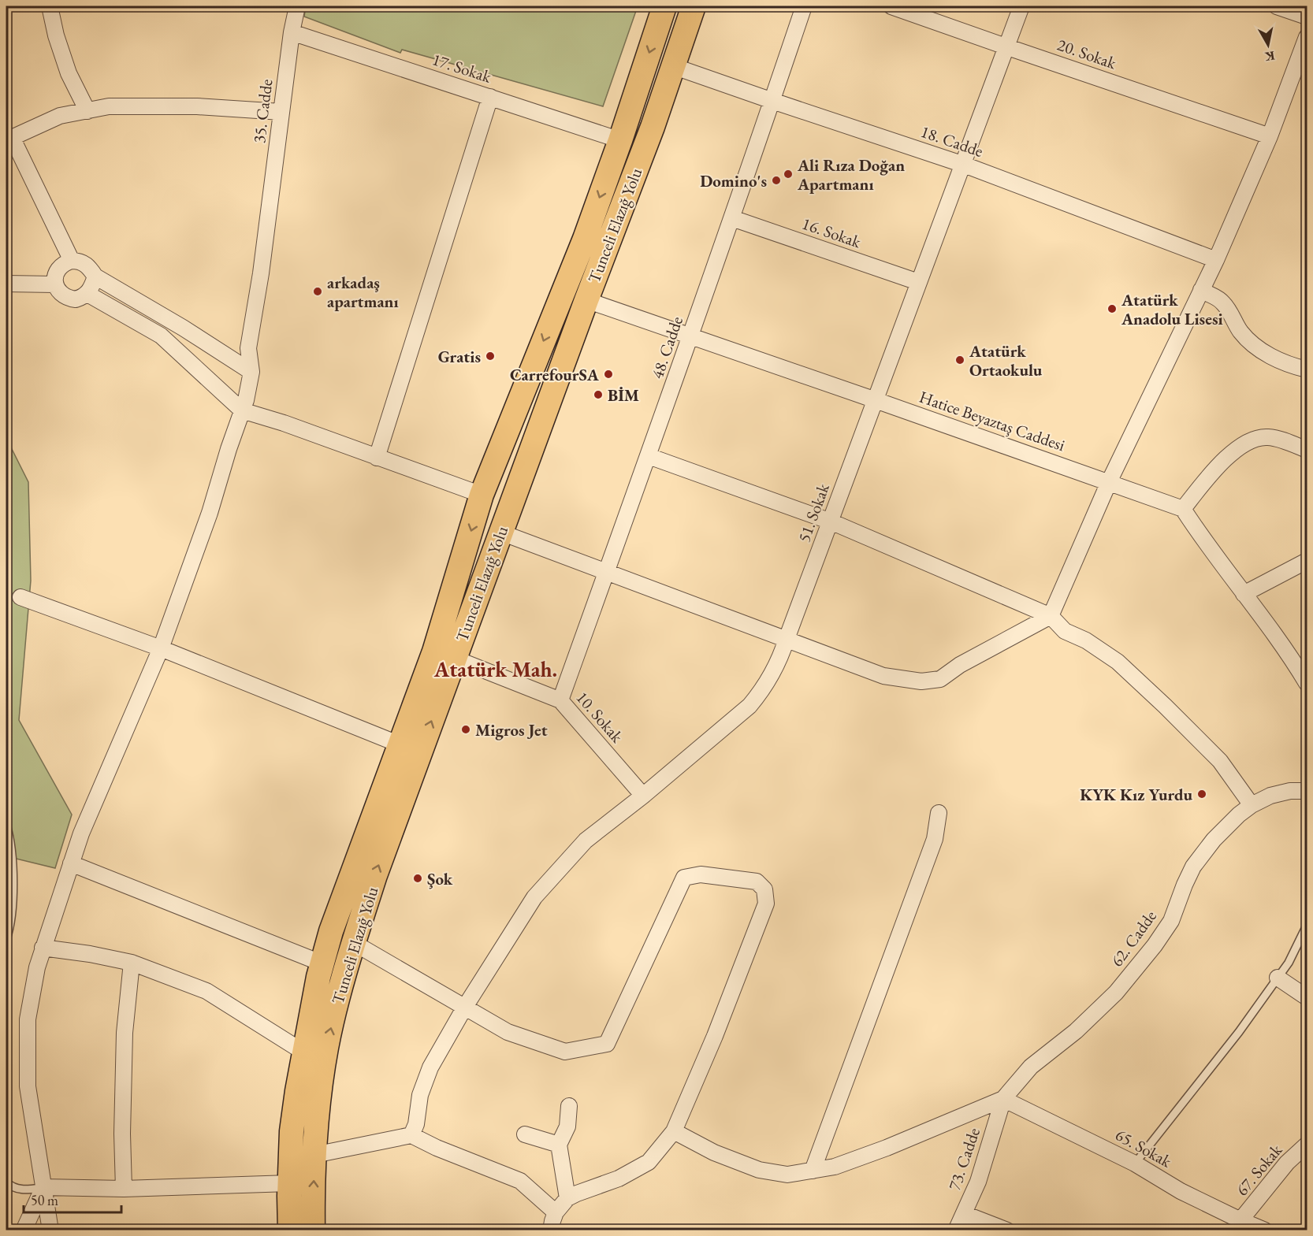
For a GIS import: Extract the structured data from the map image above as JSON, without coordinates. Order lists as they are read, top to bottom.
{
  "streets": {
    "main road": ["Tunceli Elazığ Yolu"],
    "street": [
      "20. Sokak",
      "17. Sokak",
      "35. Cadde",
      "18. Cadde",
      "16. Sokak",
      "48. Cadde",
      "Hatice Beyaztaş Caddesi",
      "51. Sokak",
      "10. Sokak",
      "62. Cadde",
      "65. Sokak",
      "73. Cadde",
      "67. Sokak"
    ]
  },
  "crossings": [
    ["20. Sokak", "51. Sokak"],
    ["17. Sokak", "35. Cadde"],
    ["17. Sokak", "Tunceli Elazığ Yolu"],
    ["18. Cadde", "Tunceli Elazığ Yolu"],
    ["18. Cadde", "48. Cadde"],
    ["18. Cadde", "51. Sokak"],
    ["Tunceli Elazığ Yolu", "Hatice Beyaztaş Caddesi"],
    ["Tunceli Elazığ Yolu", "10. Sokak"],
    ["16. Sokak", "48. Cadde"],
    ["16. Sokak", "51. Sokak"],
    ["48. Cadde", "Hatice Beyaztaş Caddesi"],
    ["48. Cadde", "10. Sokak"],
    ["Hatice Beyaztaş Caddesi", "51. Sokak"],
    ["51. Sokak", "10. Sokak"],
    ["62. Cadde", "65. Sokak"],
    ["62. Cadde", "73. Cadde"],
    ["65. Sokak", "73. Cadde"],
    ["65. Sokak", "67. Sokak"]
  ],
  "districts": ["Atatürk Mah."],
  "places": [
    "Ali Rıza Doğan Apartmanı",
    "Domino's",
    "arkadaş apartmanı",
    "Atatürk Anadolu Lisesi",
    "Gratis",
    "Atatürk Ortaokulu",
    "CarrefourSA",
    "BİM",
    "Migros Jet",
    "KYK Kız Yurdu",
    "Şok"
  ],
  "scale_bar": "50 m",
  "north": "bottom"
}
